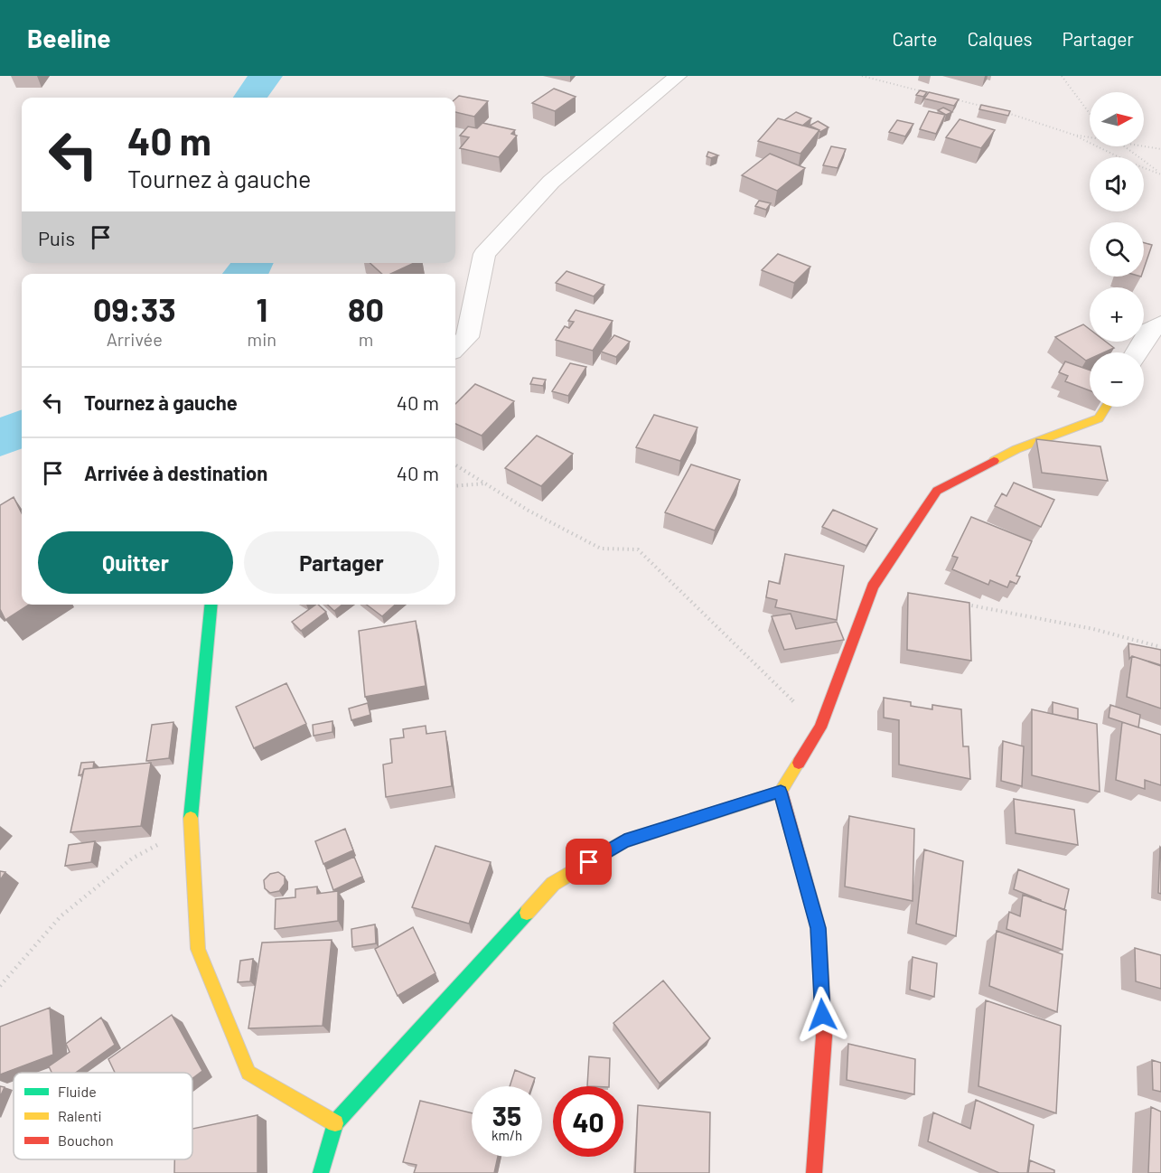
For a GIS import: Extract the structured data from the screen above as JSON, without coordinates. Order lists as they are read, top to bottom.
{
  "legend": ["Fluide", "Ralenti", "Bouchon"],
  "north": "right",
  "page": {
    "header": "Beeline",
    "nav": ["Carte", "Calques", "Partager"],
    "map_buttons": ["+", "−"],
    "turn": ["40 m", "Tournez à gauche"],
    "then": "Puis",
    "eta": [
      "09:33",
      "Arrivée",
      "1",
      "min",
      "80",
      "m"
    ],
    "list": [
      {
        "name": "Tournez à gauche",
        "value": "40 m"
      },
      {
        "name": "Arrivée à destination",
        "value": "40 m"
      }
    ],
    "buttons": ["Quitter", "Partager"],
    "speed": "35 km/h",
    "limit": "40"
  }
}
